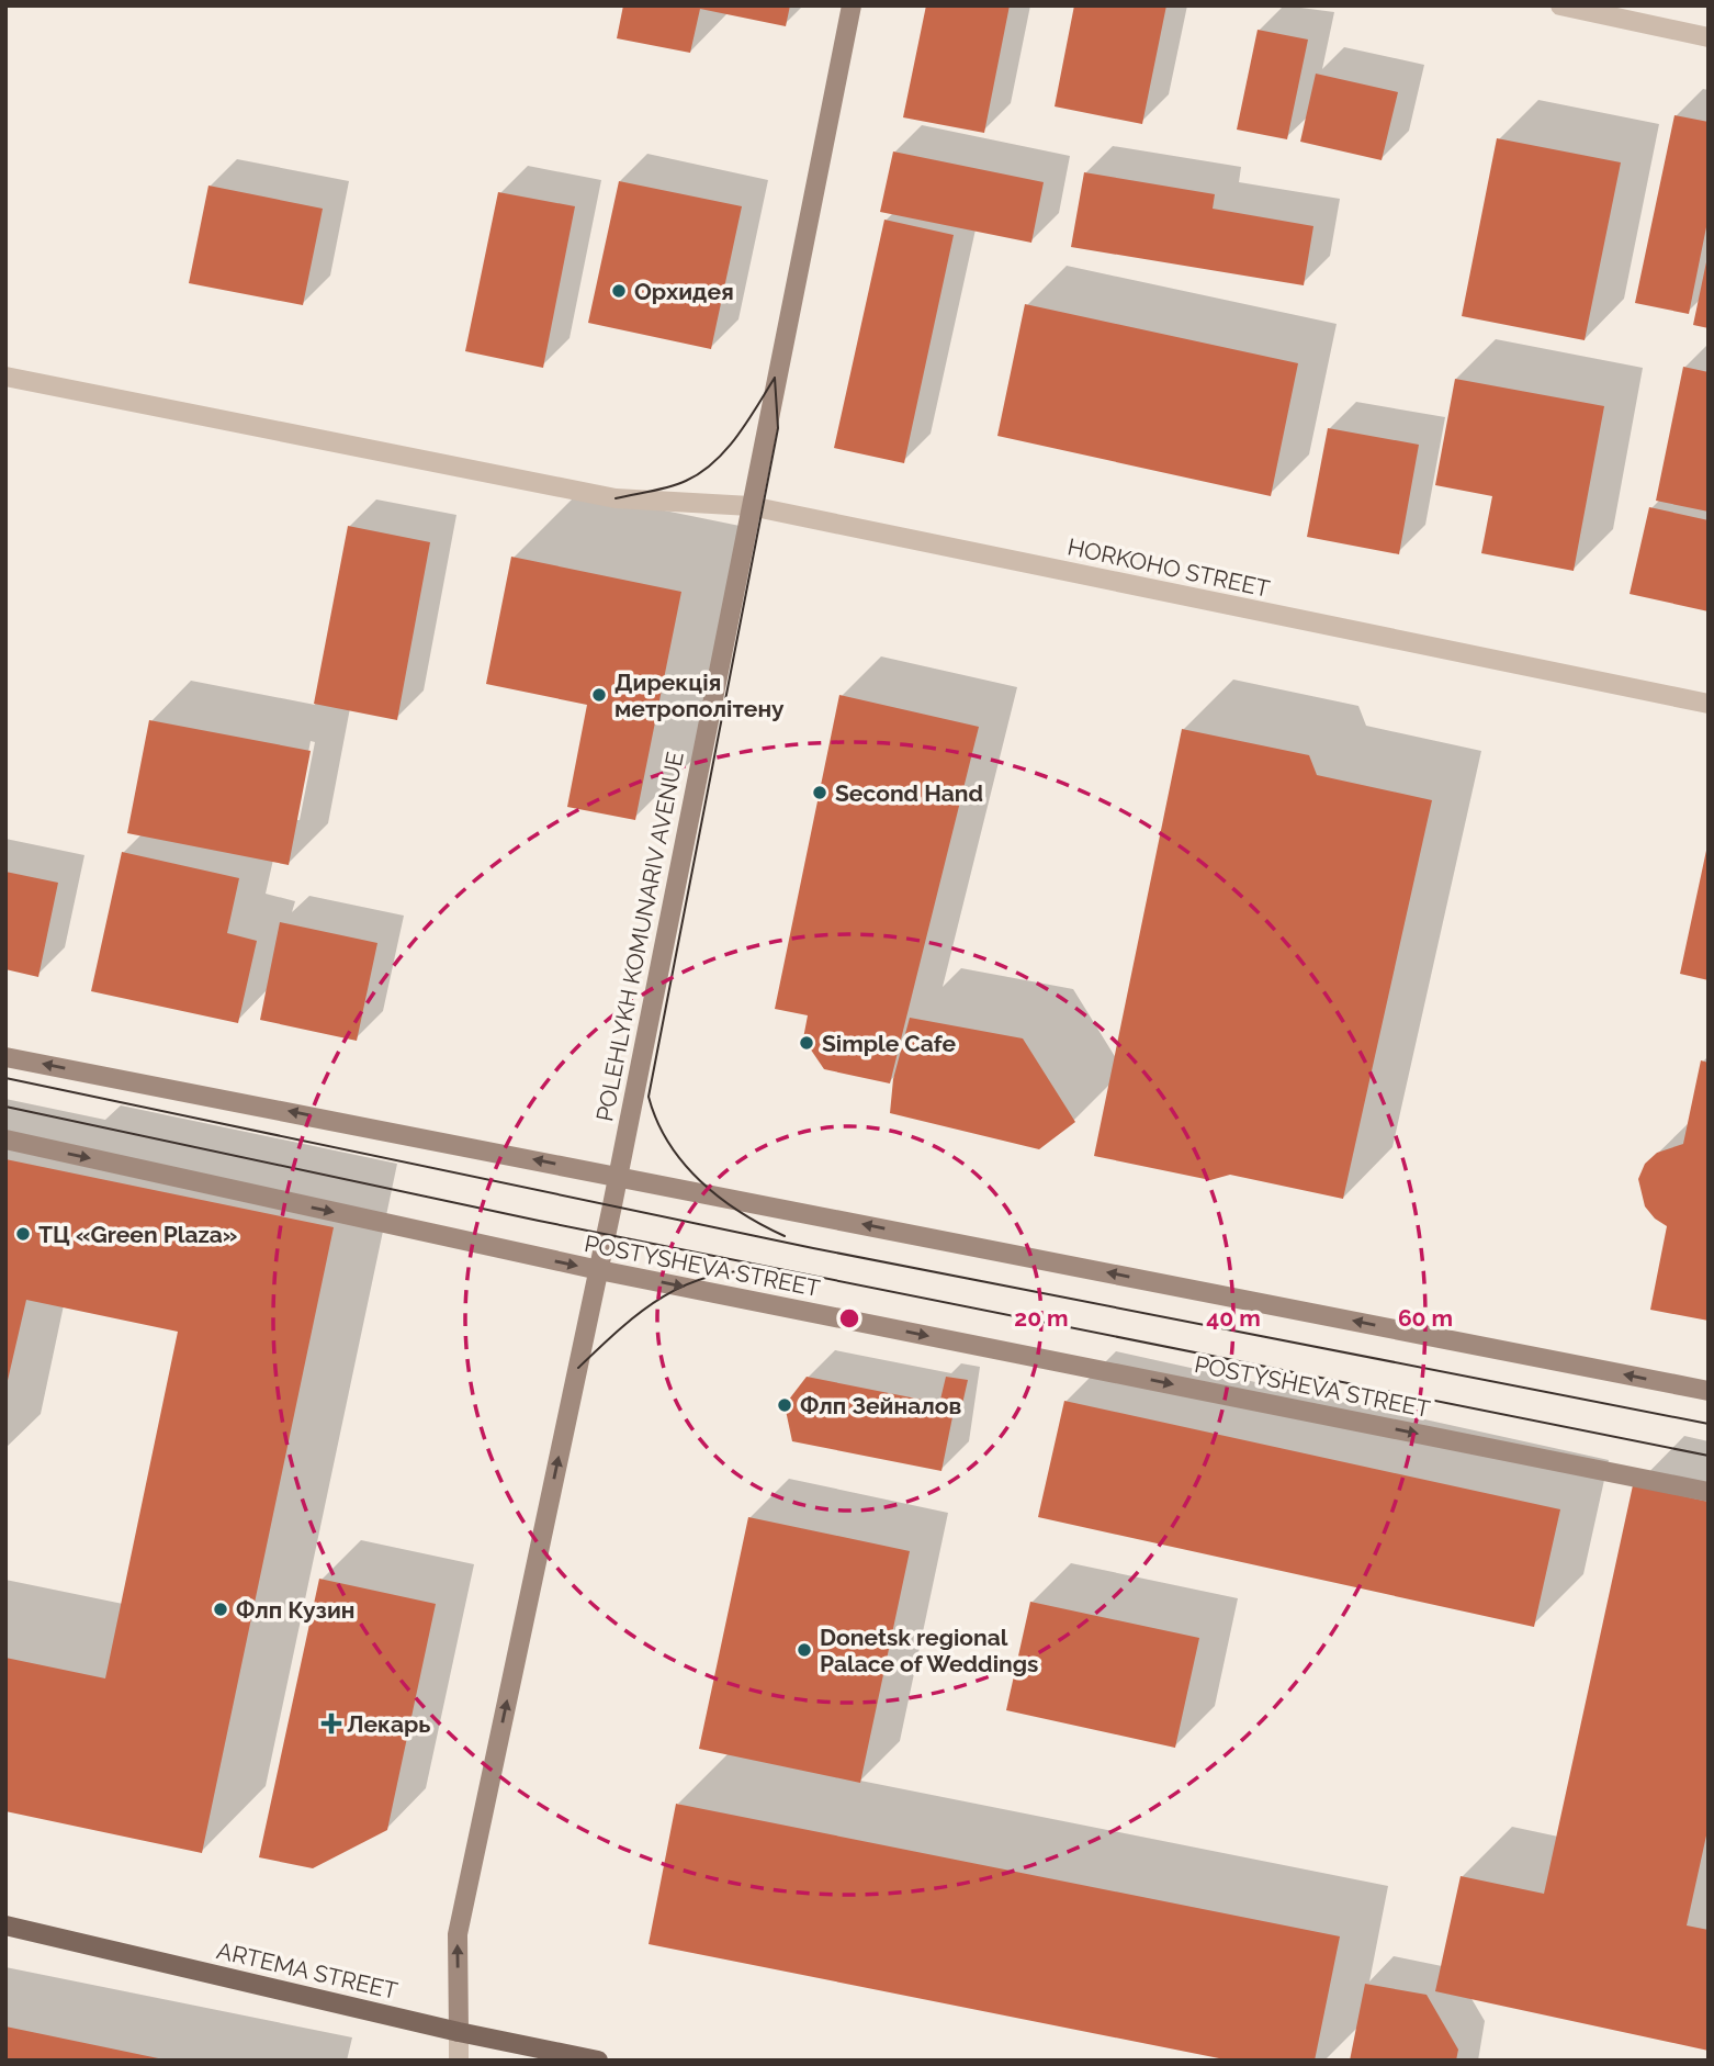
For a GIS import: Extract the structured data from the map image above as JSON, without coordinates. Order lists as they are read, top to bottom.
{
  "streets": {
    "main road": ["ARTEMA STREET"],
    "street": ["HORKOHO STREET", "POLEHLYKH KOMUNARIV AVENUE", "POSTYSHEVA STREET"]
  },
  "crossings": [
    ["HORKOHO STREET", "POLEHLYKH KOMUNARIV AVENUE"],
    ["POLEHLYKH KOMUNARIV AVENUE", "POSTYSHEVA STREET"],
    ["POLEHLYKH KOMUNARIV AVENUE", "ARTEMA STREET"]
  ],
  "one_way": ["POLEHLYKH KOMUNARIV AVENUE"],
  "places": {
    "other": [
      "Орхидея",
      "Дирекція метрополітену",
      "Second Hand",
      "Simple Cafe",
      "ТЦ «Green Plaza»",
      "Флп Зейналов",
      "Флп Кузин",
      "Donetsk regional Palace of Weddings"
    ],
    "health": ["Лекарь"]
  },
  "rings": ["20 m", "40 m", "60 m"]
}
